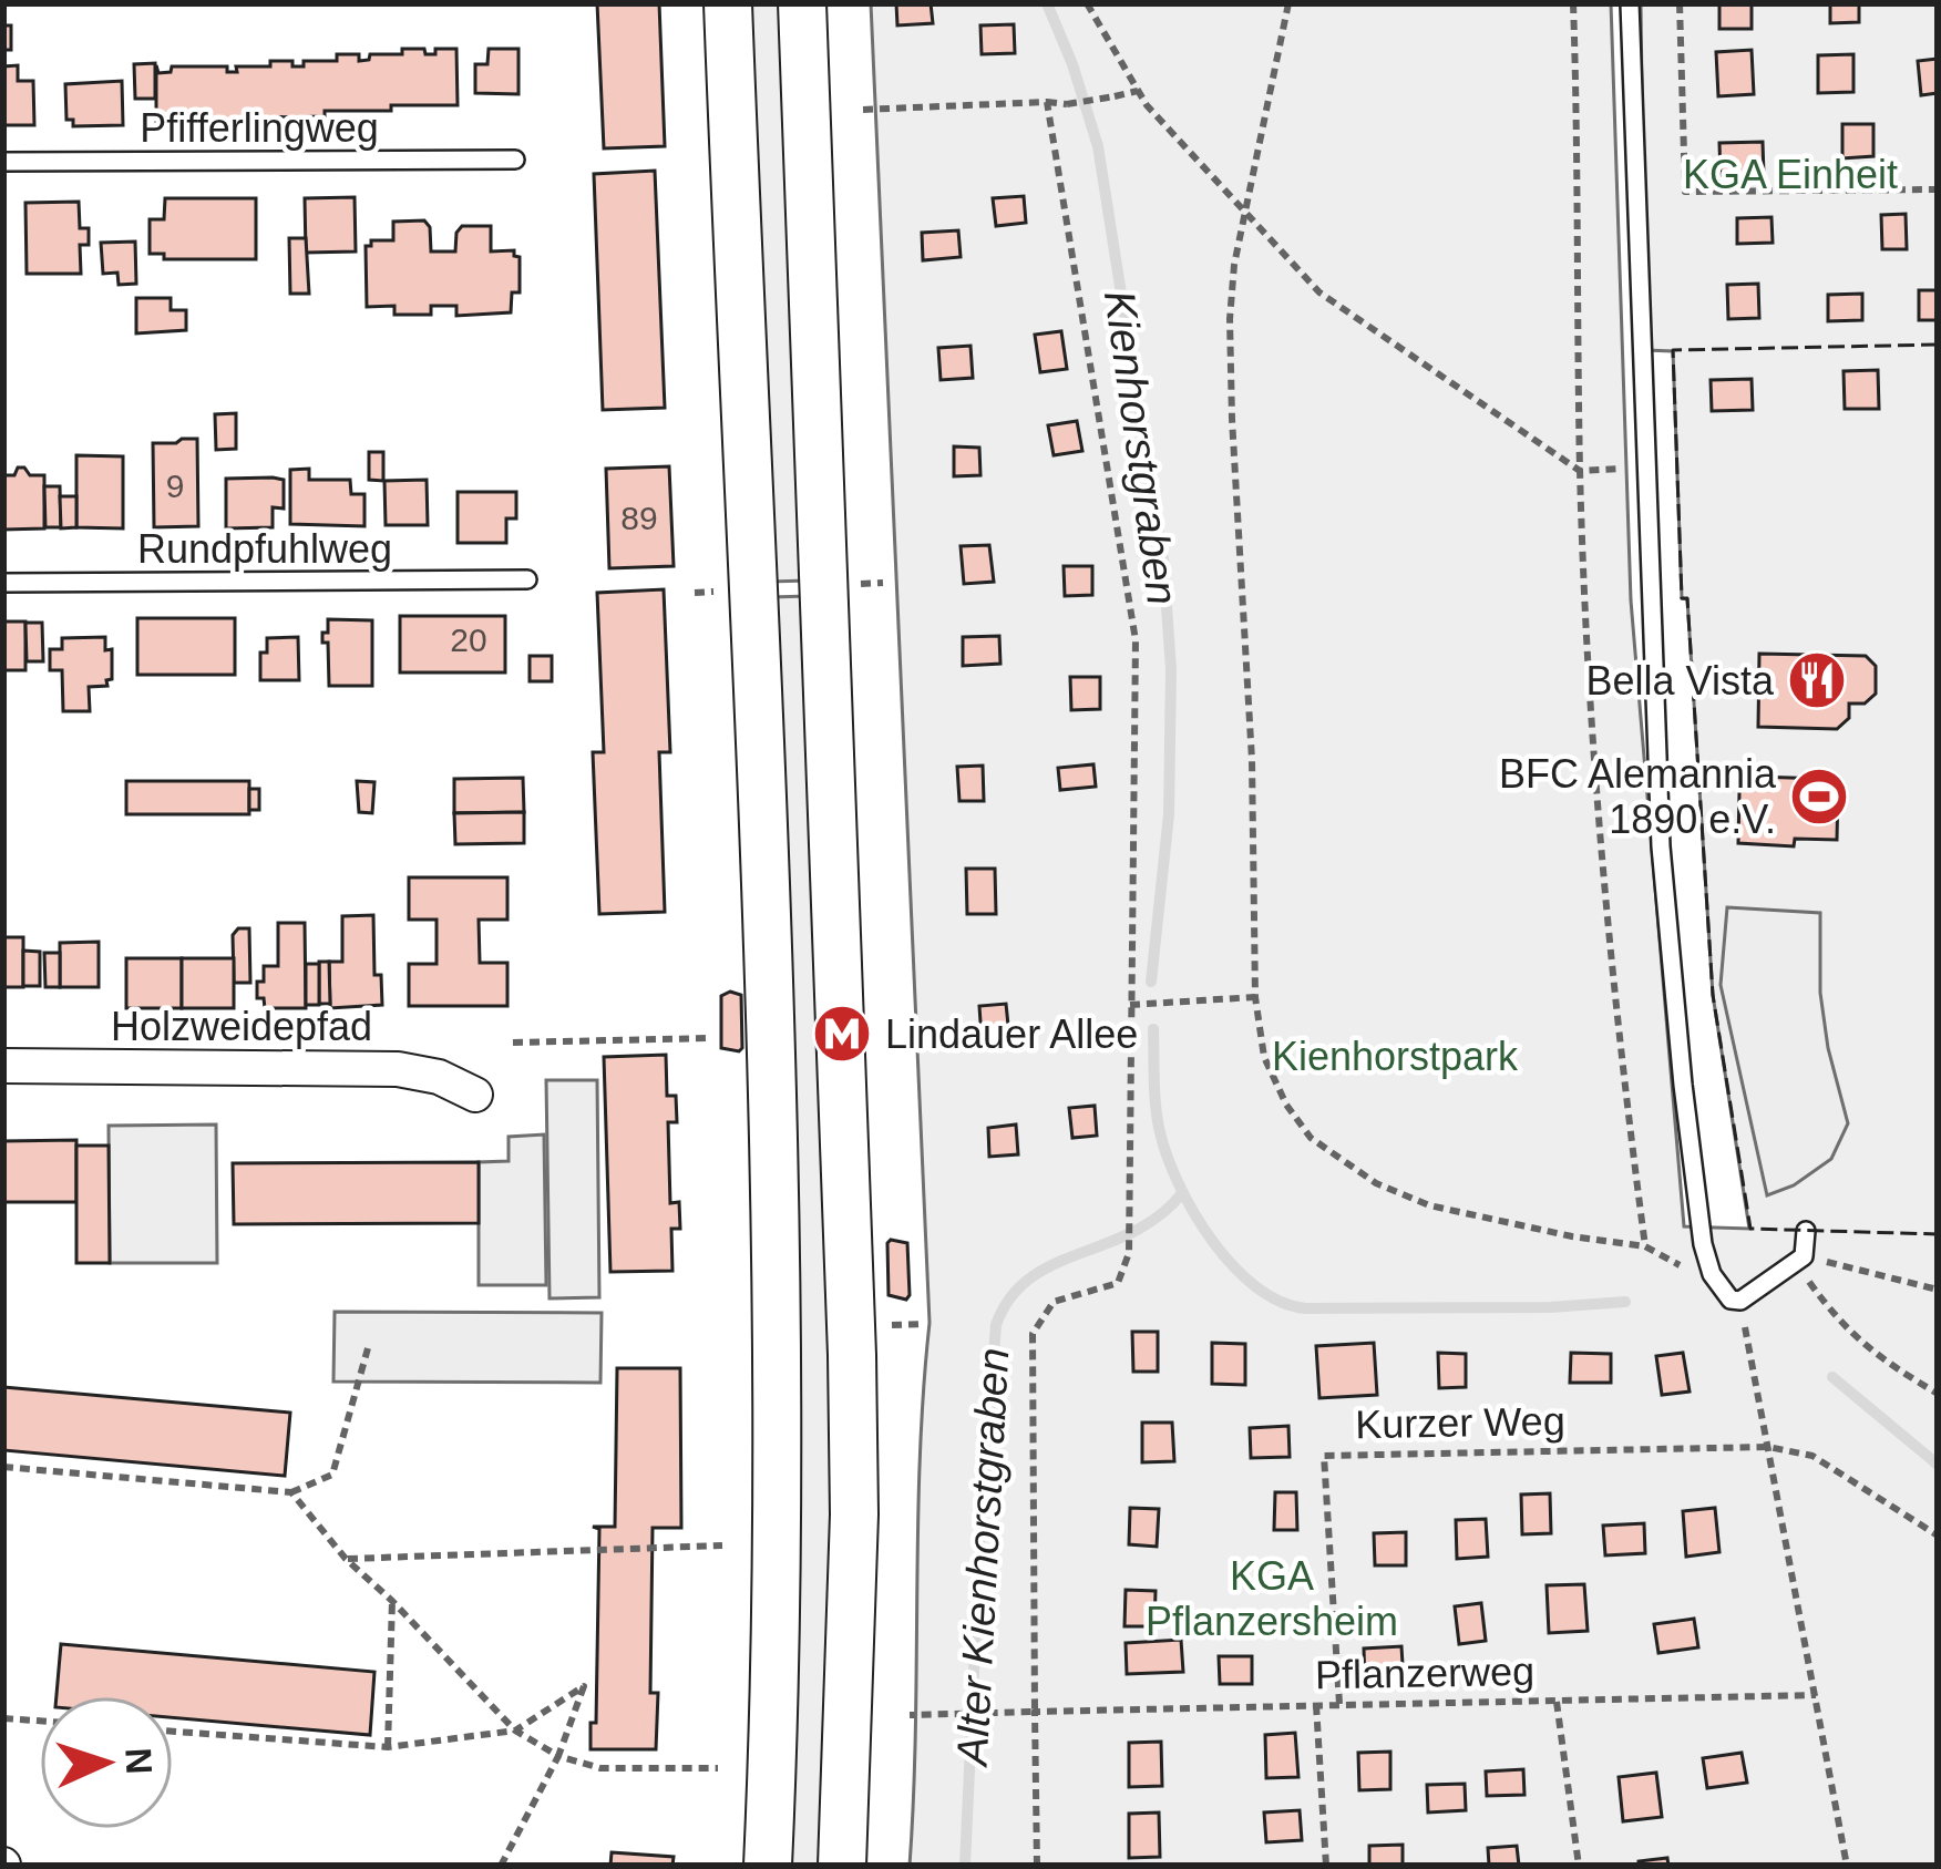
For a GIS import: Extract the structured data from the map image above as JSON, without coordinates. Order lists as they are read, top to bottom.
{
  "streets": {
    "street": ["Holzweidepfad"],
    "lane": ["Pfifferlingweg", "Rundpfuhlweg"],
    "path": ["Kurzer Weg", "Pflanzerweg"]
  },
  "crossings": [
    ["Kurzer Weg", "Pflanzerweg"]
  ],
  "water": ["Kienhorstgraben", "Alter Kienhorstgraben"],
  "parks": ["KGA Einheit", "Kienhorstpark", "KGA Pflanzersheim"],
  "places": {
    "restaurant": ["Bella Vista"],
    "sports": ["BFC Alemannia 1890 e.V."],
    "metro station": ["Lindauer Allee"]
  },
  "house_numbers": ["9", "89", "20"],
  "north": "right"
}
